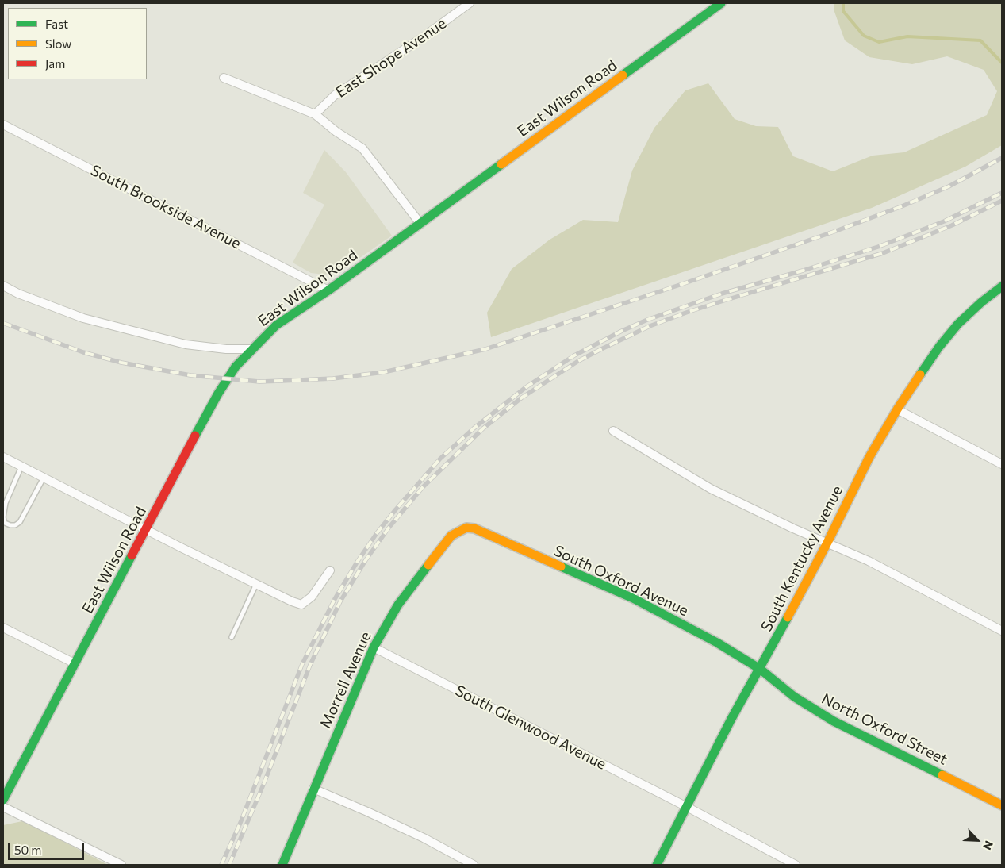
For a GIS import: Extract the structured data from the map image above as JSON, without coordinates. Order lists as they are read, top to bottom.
{
  "streets": {
    "street": [
      "East Shope Avenue",
      "East Wilson Road",
      "South Brookside Avenue",
      "South Kentucky Avenue",
      "South Oxford Avenue",
      "Morrell Avenue",
      "South Glenwood Avenue",
      "North Oxford Street"
    ]
  },
  "crossings": [
    ["East Wilson Road", "South Brookside Avenue"],
    ["South Kentucky Avenue", "South Oxford Avenue"],
    ["South Kentucky Avenue", "South Glenwood Avenue"],
    ["South Kentucky Avenue", "North Oxford Street"],
    ["South Oxford Avenue", "Morrell Avenue"],
    ["South Oxford Avenue", "North Oxford Street"],
    ["Morrell Avenue", "South Glenwood Avenue"]
  ],
  "legend": ["Fast", "Slow", "Jam"],
  "scale_bar": "50 m",
  "north": "bottom right"
}
